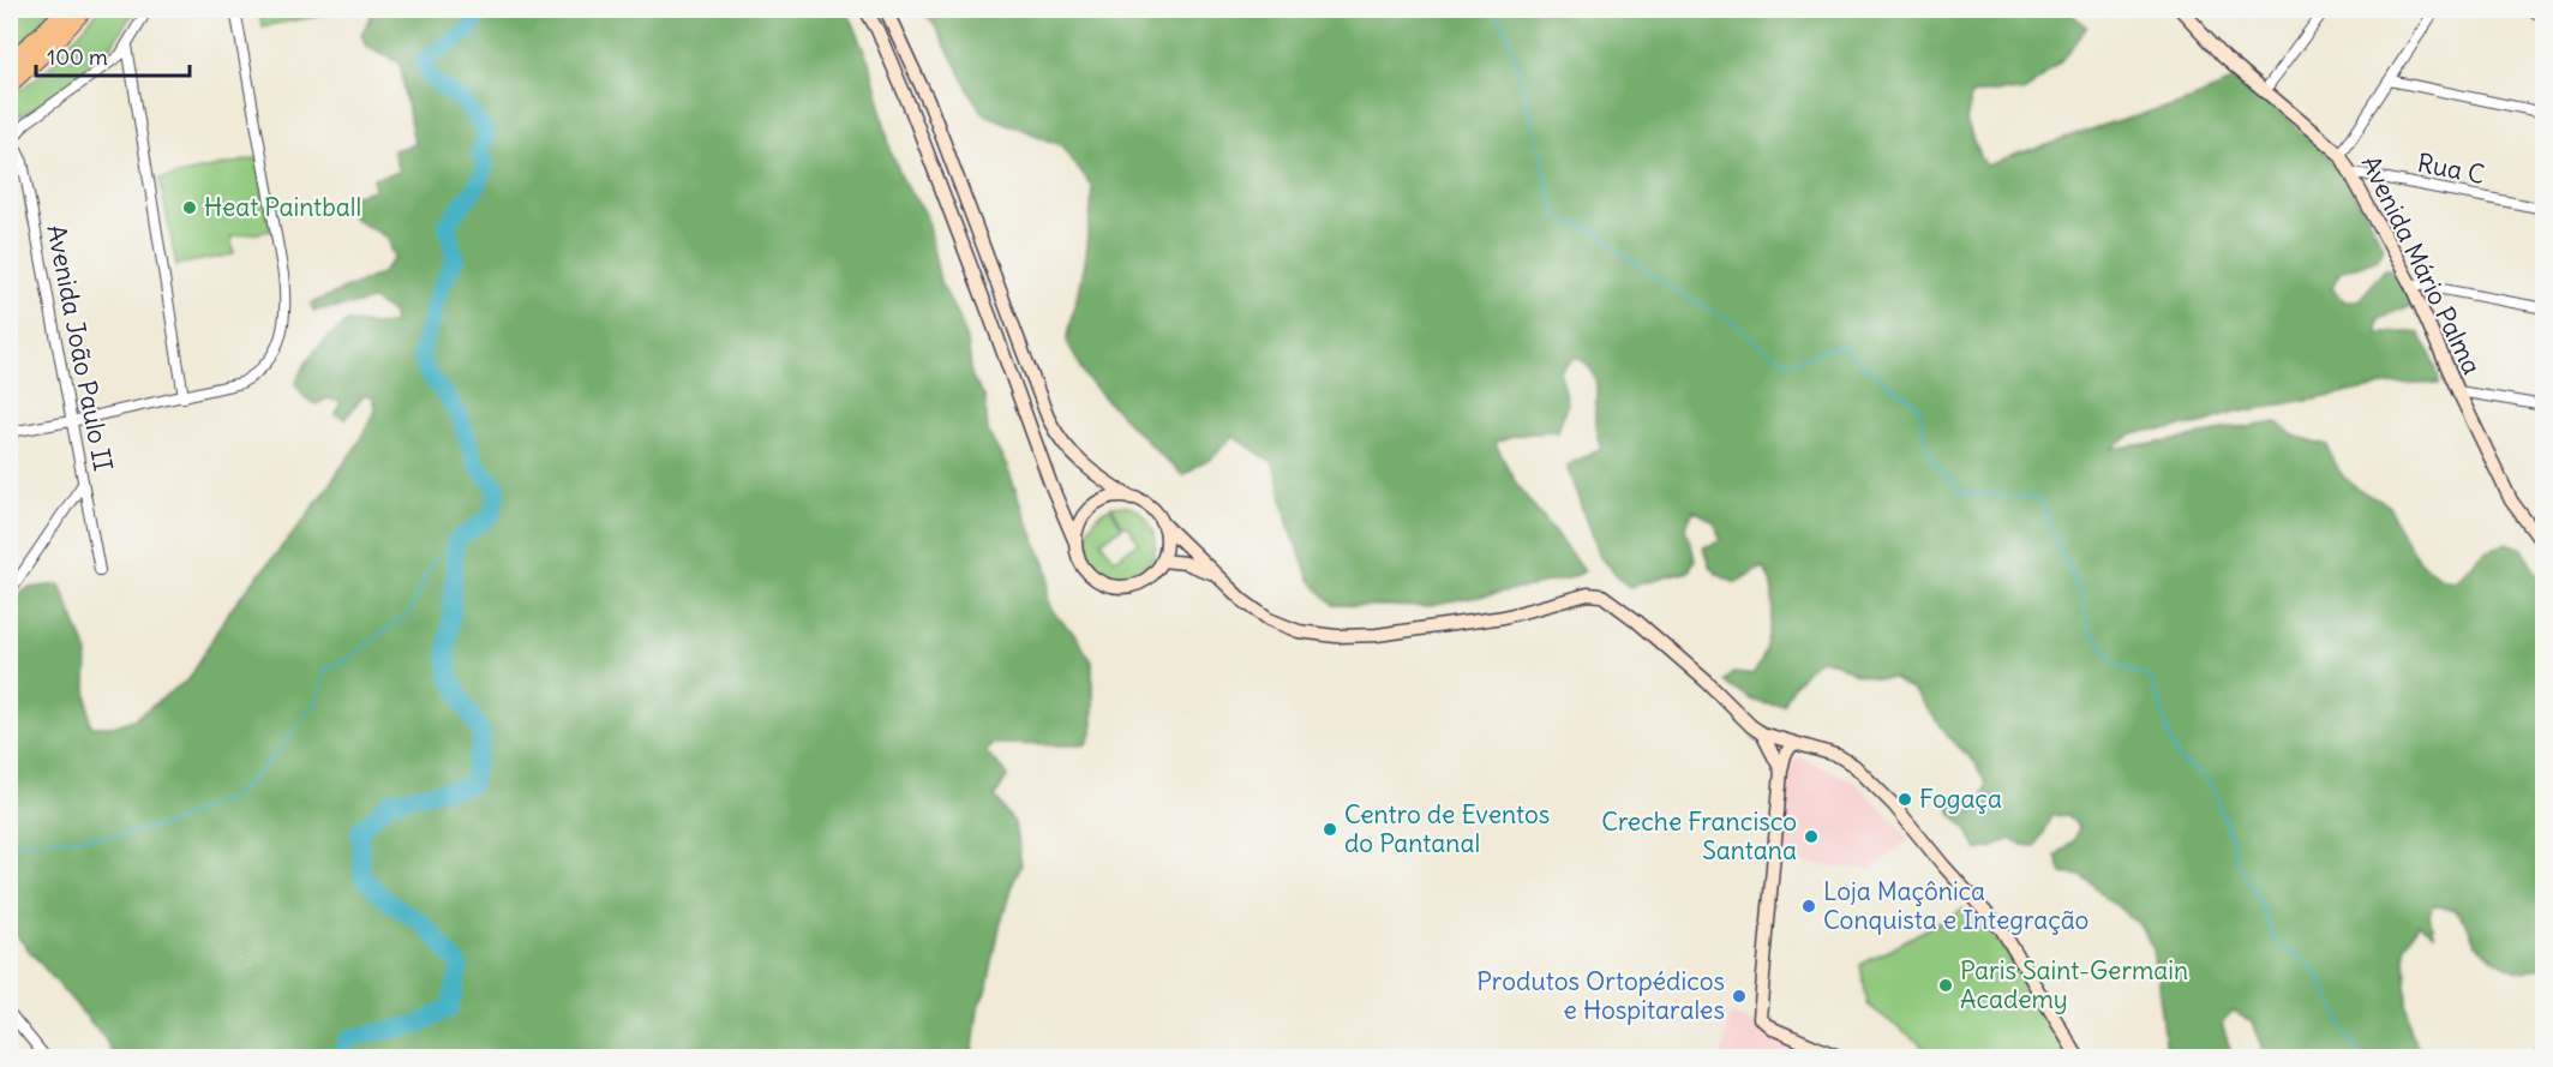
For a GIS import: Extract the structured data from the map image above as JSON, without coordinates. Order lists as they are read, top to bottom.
{
  "streets": {
    "main road": ["Avenida Mário Palma"],
    "street": ["Rua C", "Avenida João Paulo II"]
  },
  "crossings": [
    ["Rua C", "Avenida Mário Palma"]
  ],
  "places": [
    "Heat Paintball",
    "Fogaça",
    "Centro de Eventos do Pantanal",
    "Creche Francisco Santana",
    "Loja Maçônica Conquista e Integração",
    "Paris Saint-Germain Academy",
    "Produtos Ortopédicos e Hospitarales"
  ],
  "scale_bar": "100 m"
}
